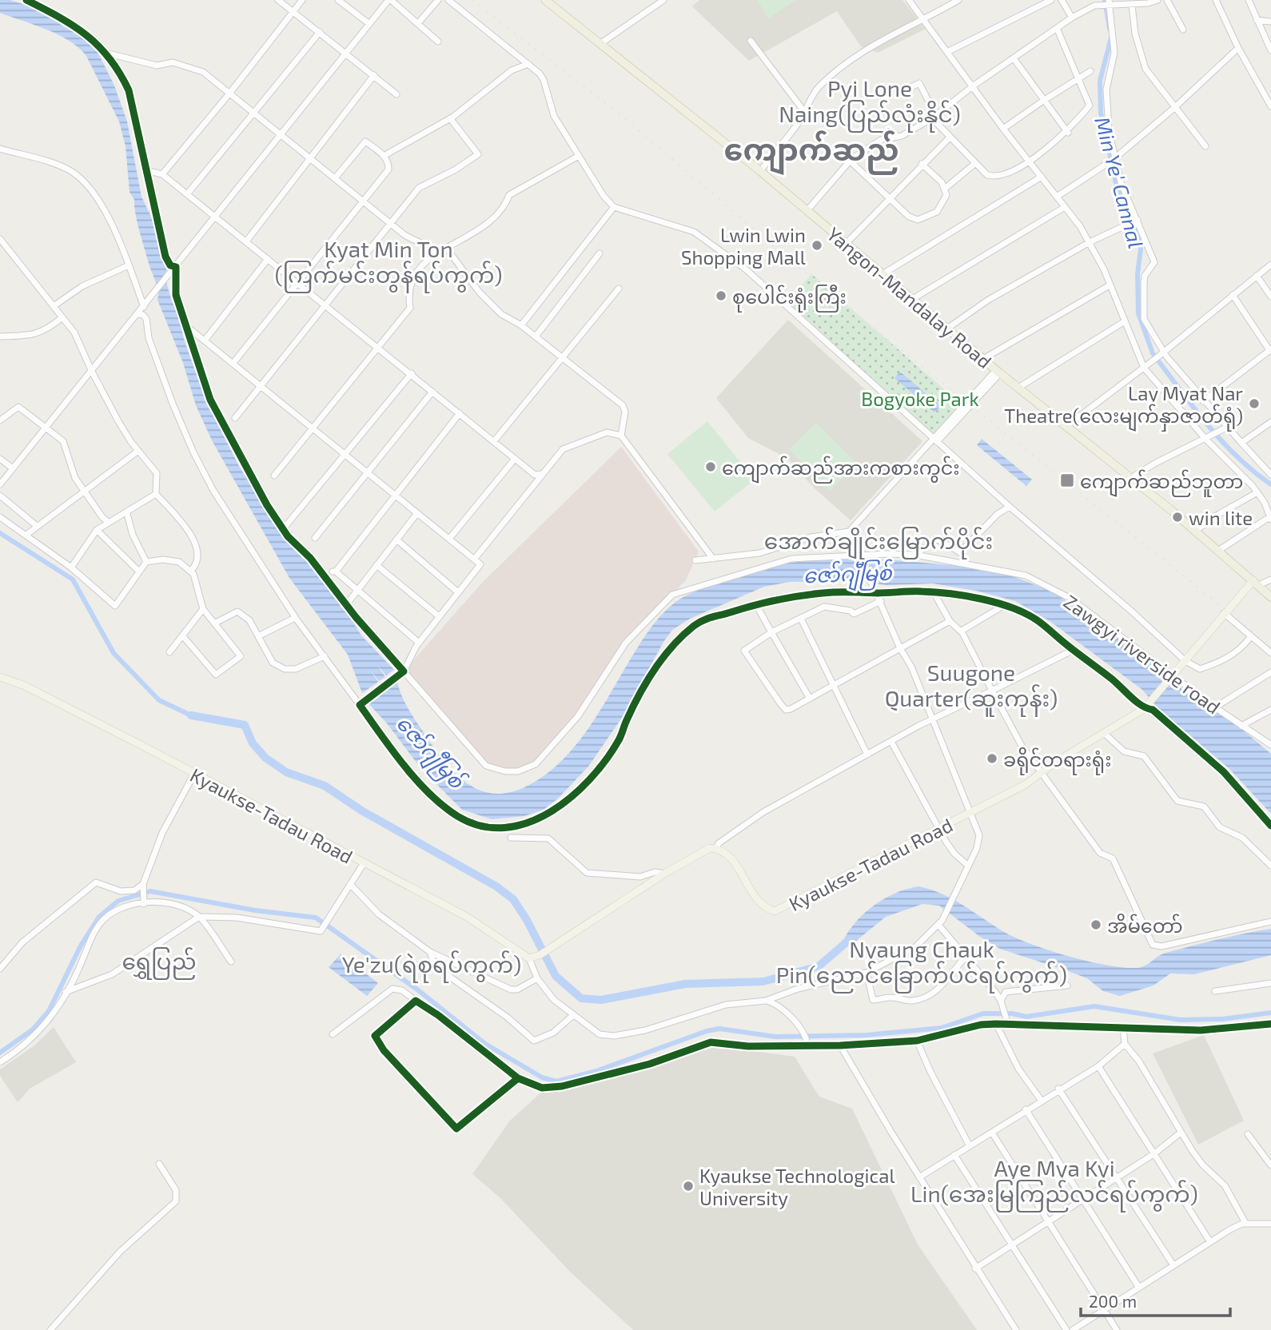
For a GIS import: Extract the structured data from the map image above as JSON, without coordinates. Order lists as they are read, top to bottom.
{
  "streets": {
    "highway": ["Yangon-Mandalay Road"],
    "main road": ["Kyaukse-Tadau Road"],
    "street": ["Zawgyi riverside road"]
  },
  "crossings": [
    ["Yangon-Mandalay Road", "Kyaukse-Tadau Road"],
    ["Zawgyi riverside road", "Kyaukse-Tadau Road"]
  ],
  "districts": [
    "Pyi Lone Naing(ပြည်လုံးနိုင်)",
    "ကျောက်ဆည်",
    "Kyat Min Ton (ကြက်မင်းတွန်ရပ်ကွက်)",
    "အောက်ချိုင်းမြောက်ပိုင်း",
    "Suugone Quarter(ဆူးကုန်း)",
    "Nyaung Chauk Pin(ညောင်ခြောက်ပင်ရပ်ကွက်)",
    "ရွှေပြည်",
    "Ye'zu(ရဲစုရပ်ကွက်)",
    "Aye Mya Kyi Lin(အေးမြကြည်လင်ရပ်ကွက်)"
  ],
  "water": ["Min Ye' Cannal", "ဇော်ဂျီမြစ်"],
  "parks": ["Bogyoke Park"],
  "places": {
    "other": [
      "Lwin Lwin Shopping Mall",
      "စုပေါင်းရုံးကြီး",
      "Lay Myat Nar Theatre(လေးမျက်နှာဇာတ်ရုံ)",
      "ကျောက်ဆည်အားကစားကွင်း",
      "win lite",
      "ခရိုင်တရားရုံး",
      "အိမ်တော်",
      "Kyaukse Technological University"
    ],
    "transit": ["ကျောက်ဆည်ဘူတာ"]
  },
  "scale_bar": "200 m"
}
